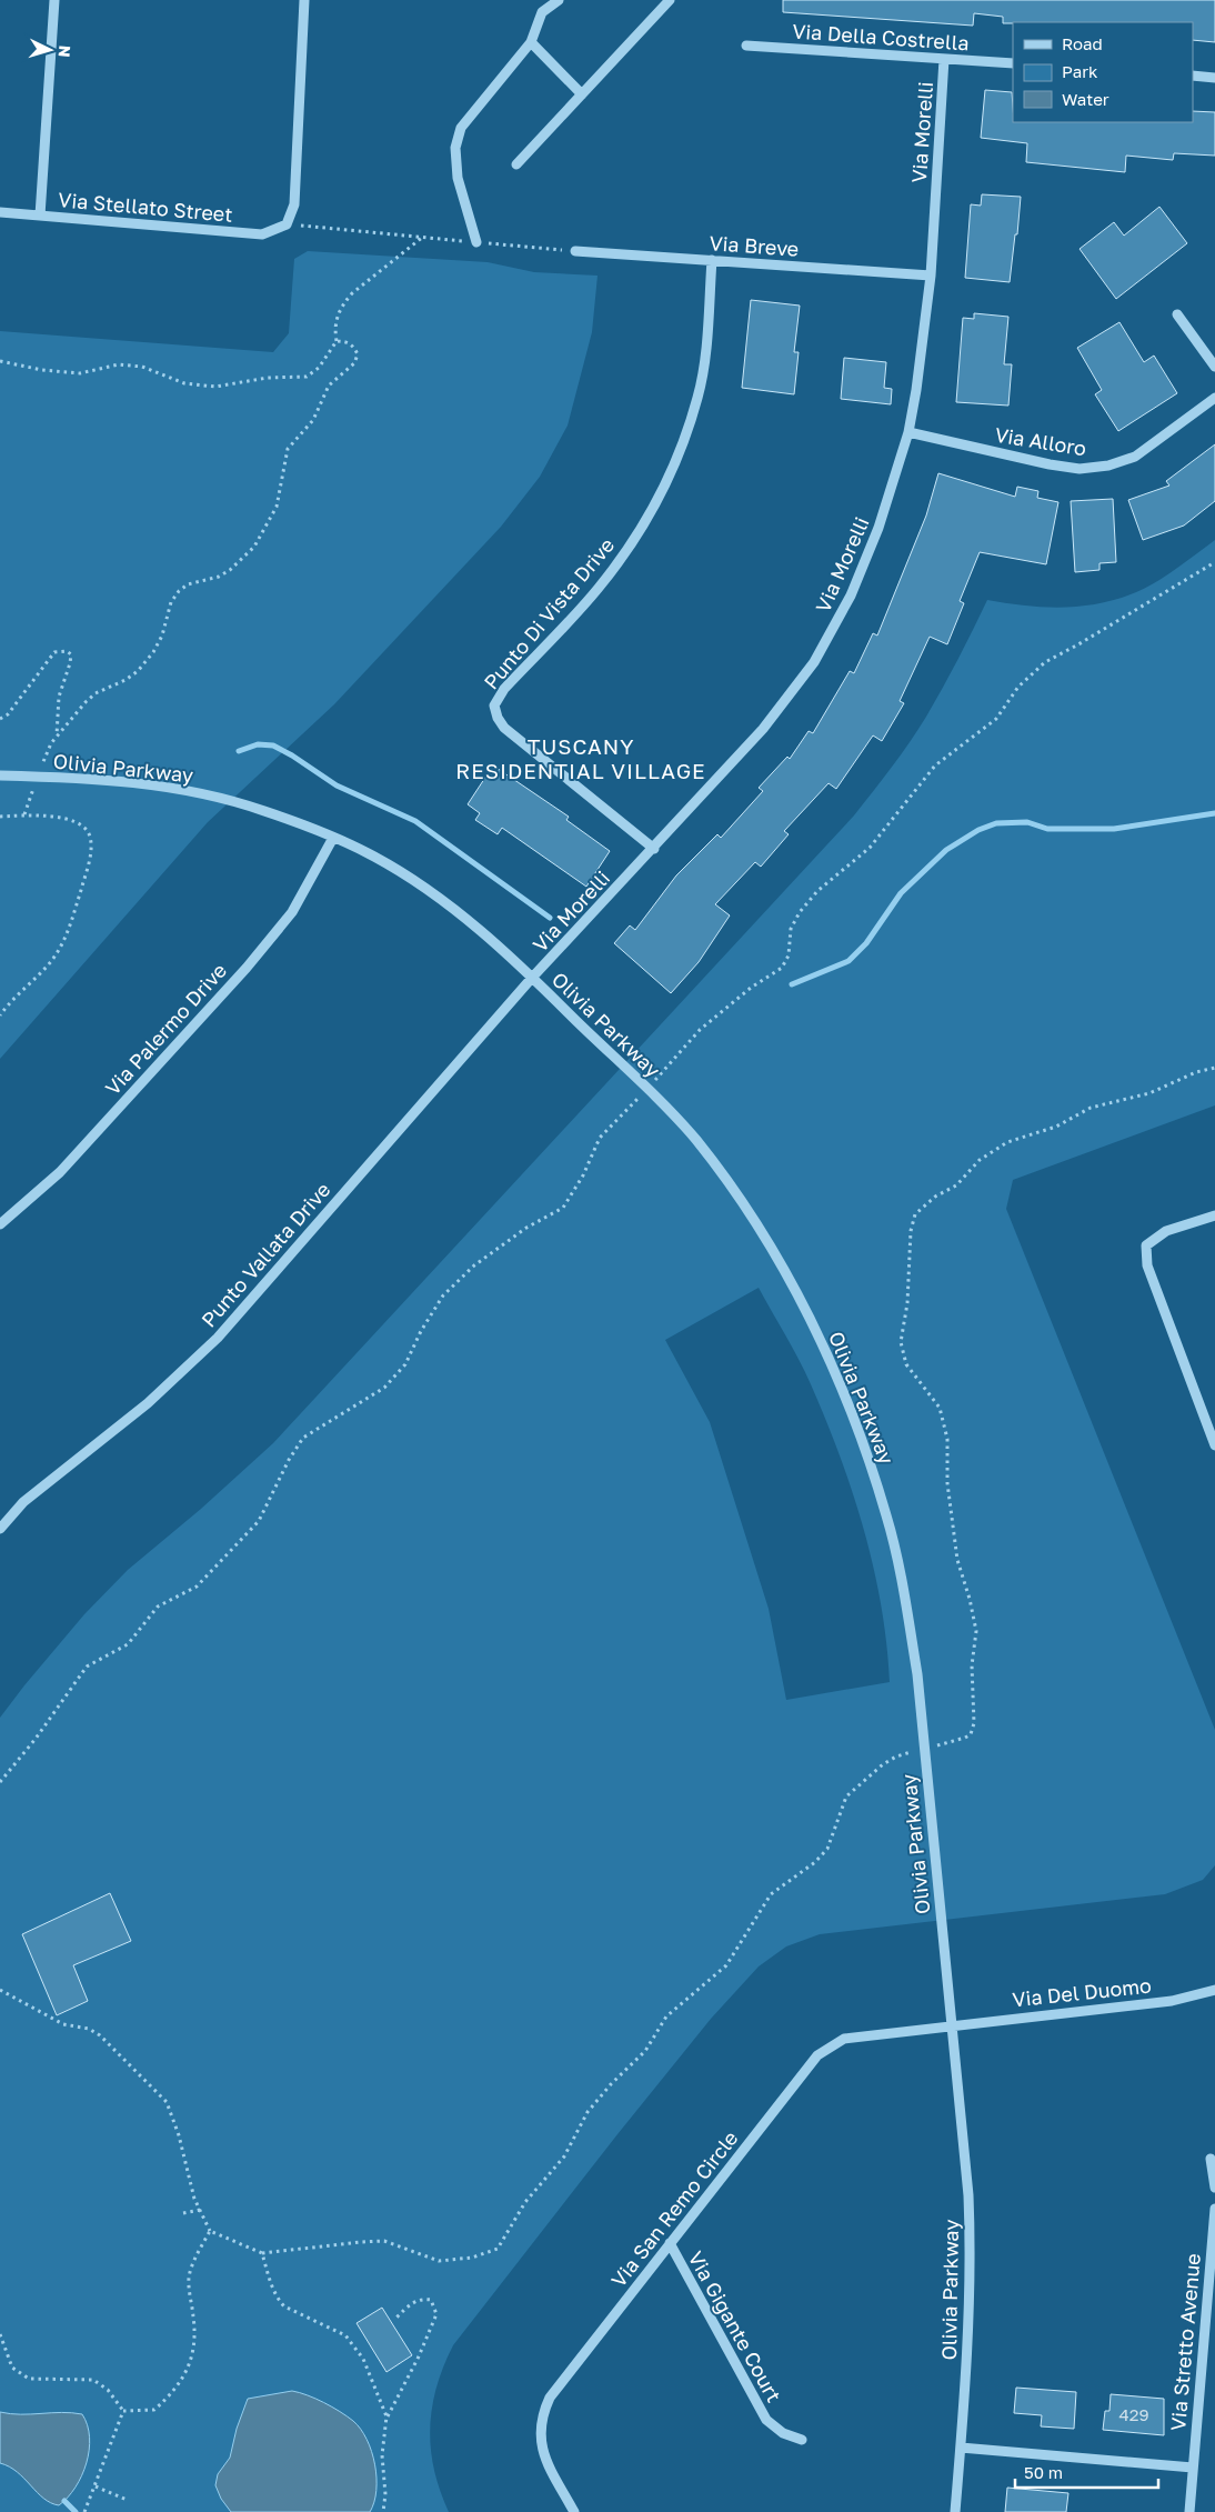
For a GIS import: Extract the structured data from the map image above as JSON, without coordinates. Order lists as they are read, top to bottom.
{
  "streets": {
    "street": [
      "Via Della Costrella",
      "Via Morelli",
      "Via Stellato Street",
      "Via Breve",
      "Via Alloro",
      "Punto Di Vista Drive",
      "Olivia Parkway",
      "Via Palermo Drive",
      "Punto Vallata Drive",
      "Via Del Duomo",
      "Via San Remo Circle",
      "Via Gigante Court",
      "Via Stretto Avenue"
    ]
  },
  "crossings": [
    ["Via Della Costrella", "Via Morelli"],
    ["Via Morelli", "Via Breve"],
    ["Via Morelli", "Via Alloro"],
    ["Via Morelli", "Punto Di Vista Drive"],
    ["Via Morelli", "Olivia Parkway"],
    ["Via Morelli", "Punto Vallata Drive"],
    ["Via Breve", "Punto Di Vista Drive"],
    ["Olivia Parkway", "Via Palermo Drive"],
    ["Olivia Parkway", "Punto Vallata Drive"],
    ["Olivia Parkway", "Via Del Duomo"],
    ["Olivia Parkway", "Via San Remo Circle"],
    ["Via Del Duomo", "Via San Remo Circle"],
    ["Via San Remo Circle", "Via Gigante Court"]
  ],
  "districts": ["TUSCANY RESIDENTIAL VILLAGE"],
  "house_numbers": ["429"],
  "legend": ["Road", "Park", "Water"],
  "scale_bar": "50 m",
  "north": "right"
}
